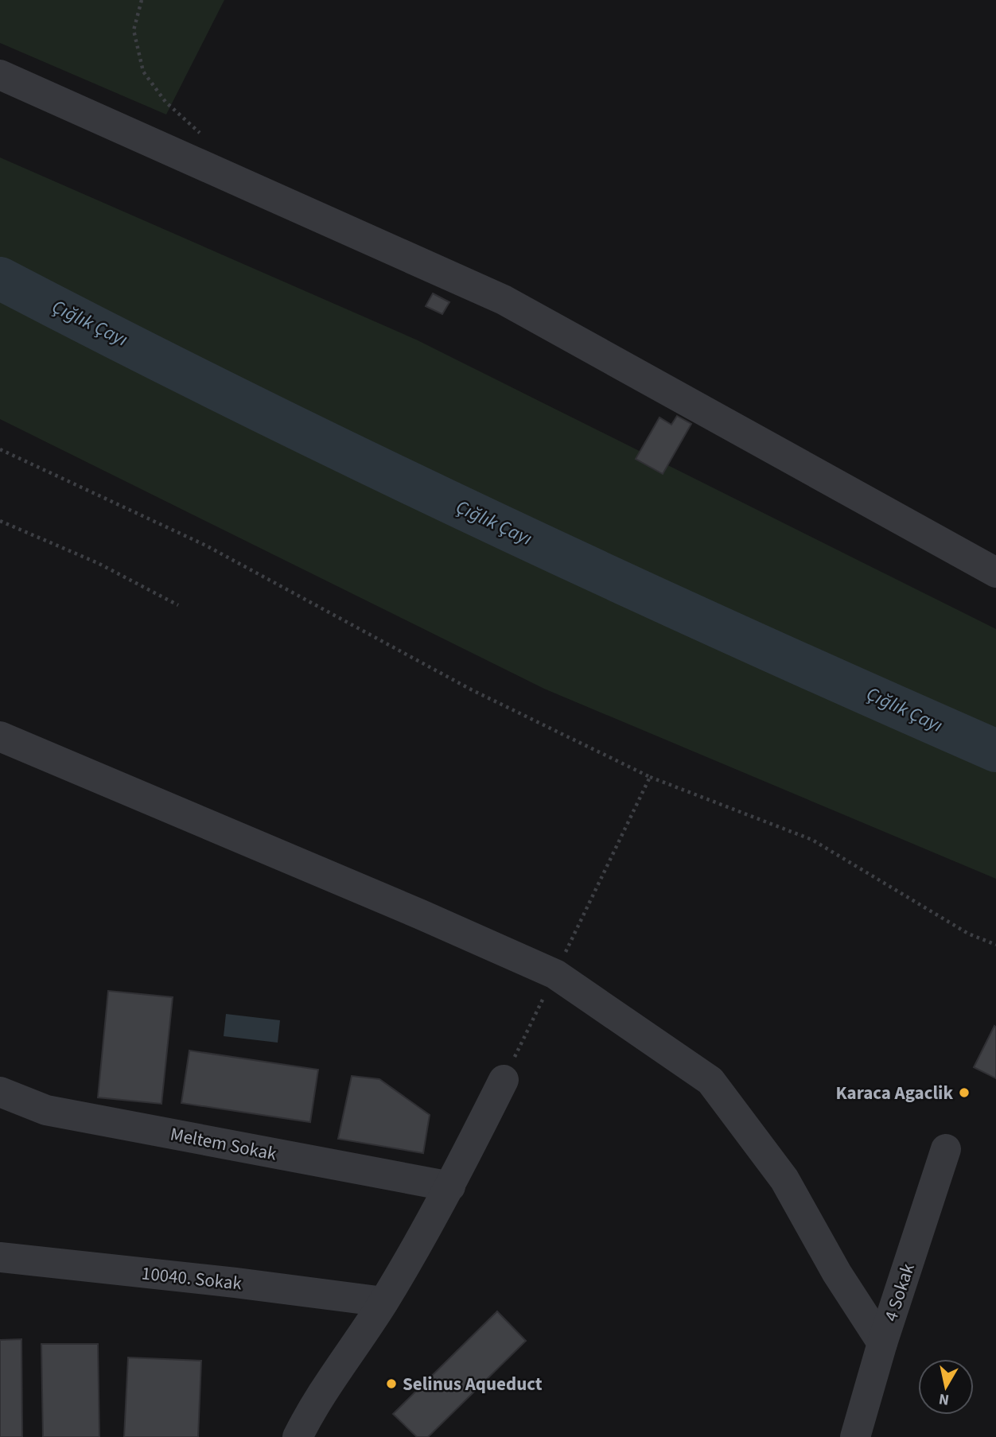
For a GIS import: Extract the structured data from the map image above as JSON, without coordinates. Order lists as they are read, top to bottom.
{
  "streets": {
    "street": ["Meltem Sokak", "10040. Sokak", "4 Sokak"]
  },
  "water": ["Çığlık Çayı"],
  "places": ["Karaca Agaclik", "Selinus Aqueduct"],
  "north": "bottom"
}
